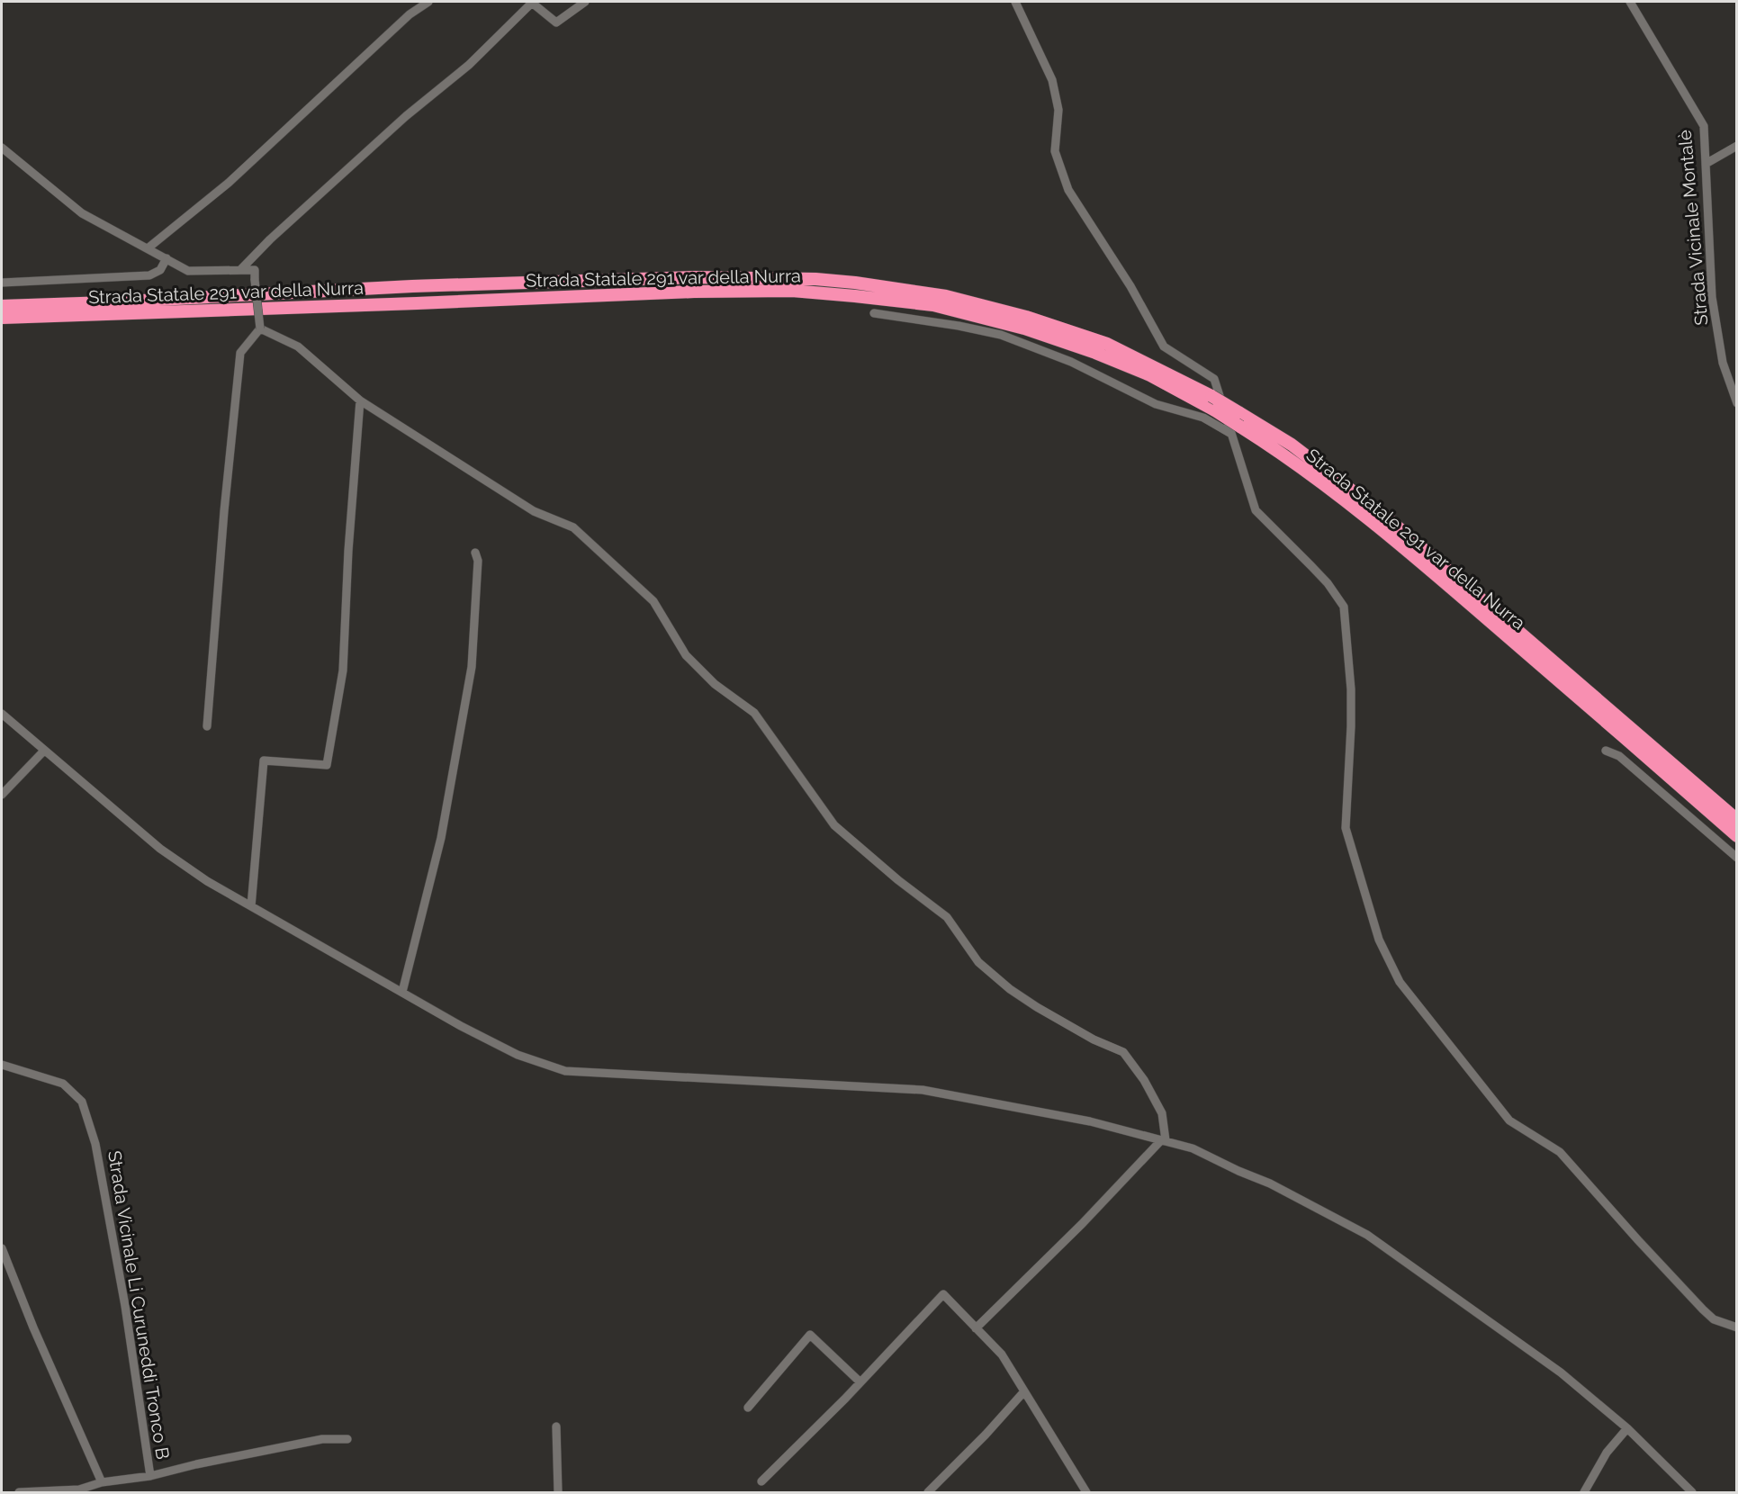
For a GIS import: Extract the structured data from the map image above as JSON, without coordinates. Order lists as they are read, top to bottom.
{
  "streets": {
    "highway": ["Strada Statale 291 var della Nurra"],
    "street": ["Strada Vicinale Montalè", "Strada Vicinale Li Curuneddi Tronco B"]
  }
}
